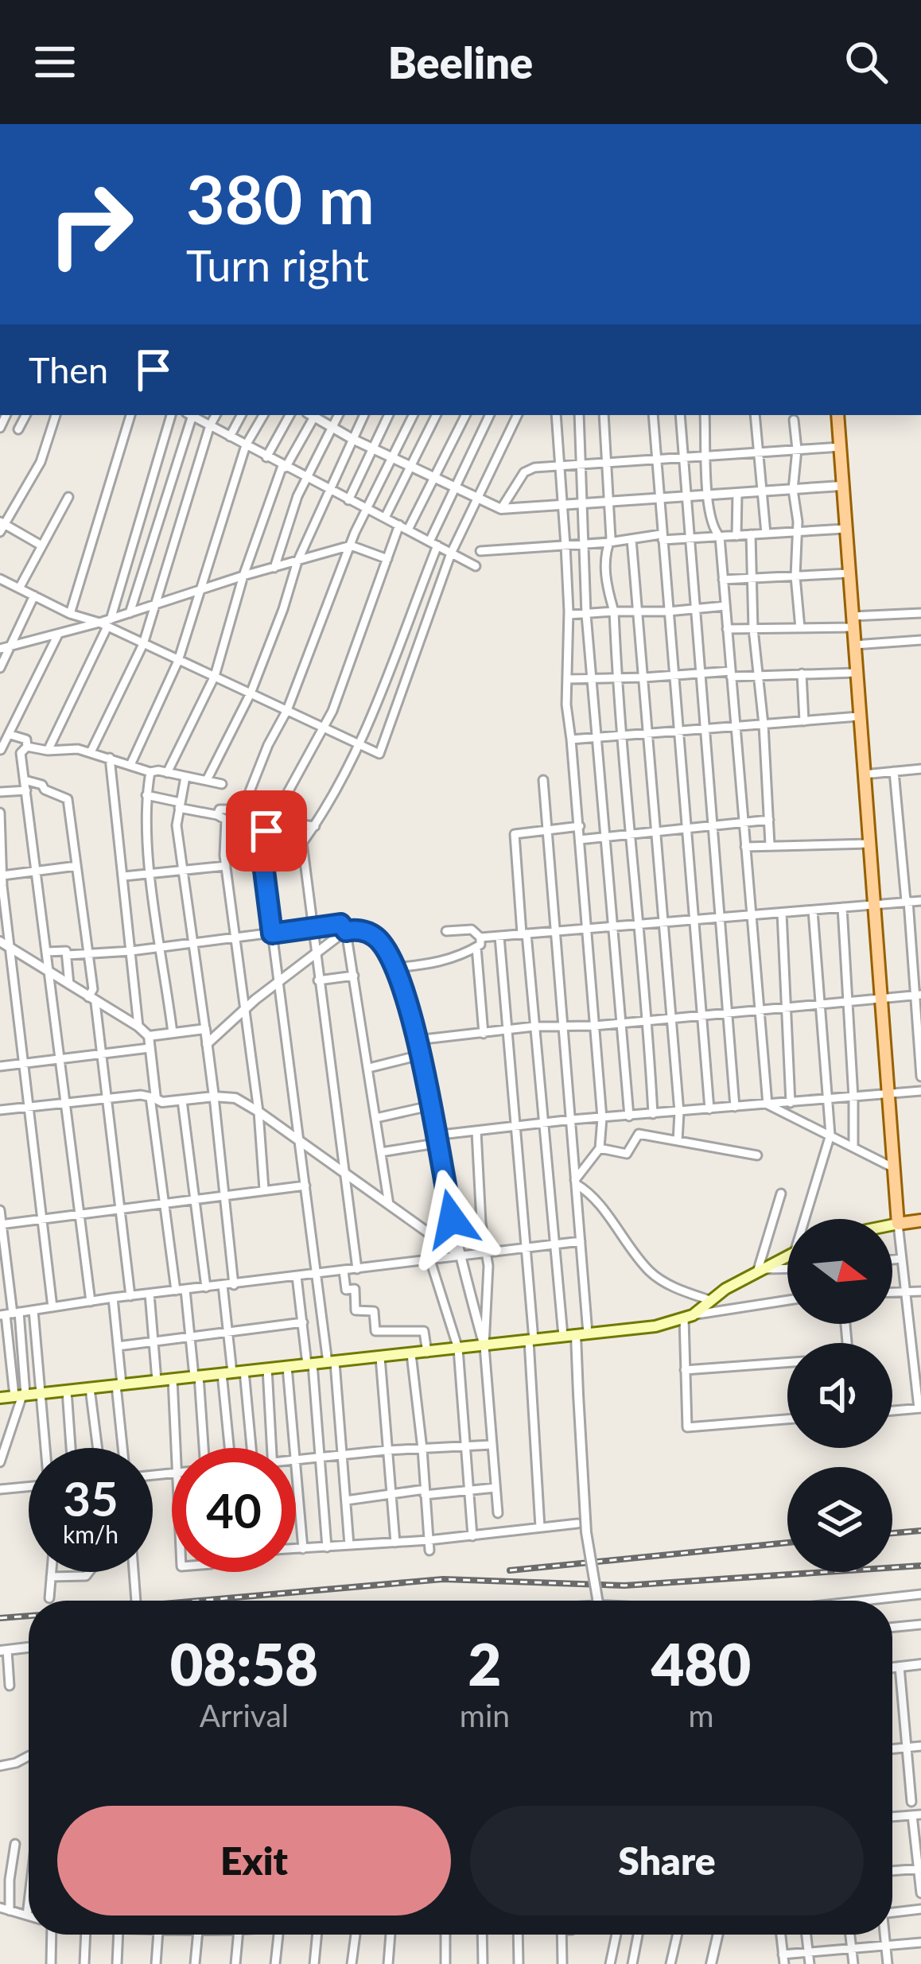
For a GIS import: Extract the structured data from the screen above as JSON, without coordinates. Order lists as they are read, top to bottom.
{
  "north": "right",
  "page": {
    "header": "Beeline",
    "turn": ["380 m", "Turn right"],
    "then": "Then",
    "speed": "35 km/h",
    "limit": "40",
    "eta": [
      "08:58",
      "Arrival",
      "2",
      "min",
      "480",
      "m"
    ],
    "buttons": ["Exit", "Share"]
  }
}
